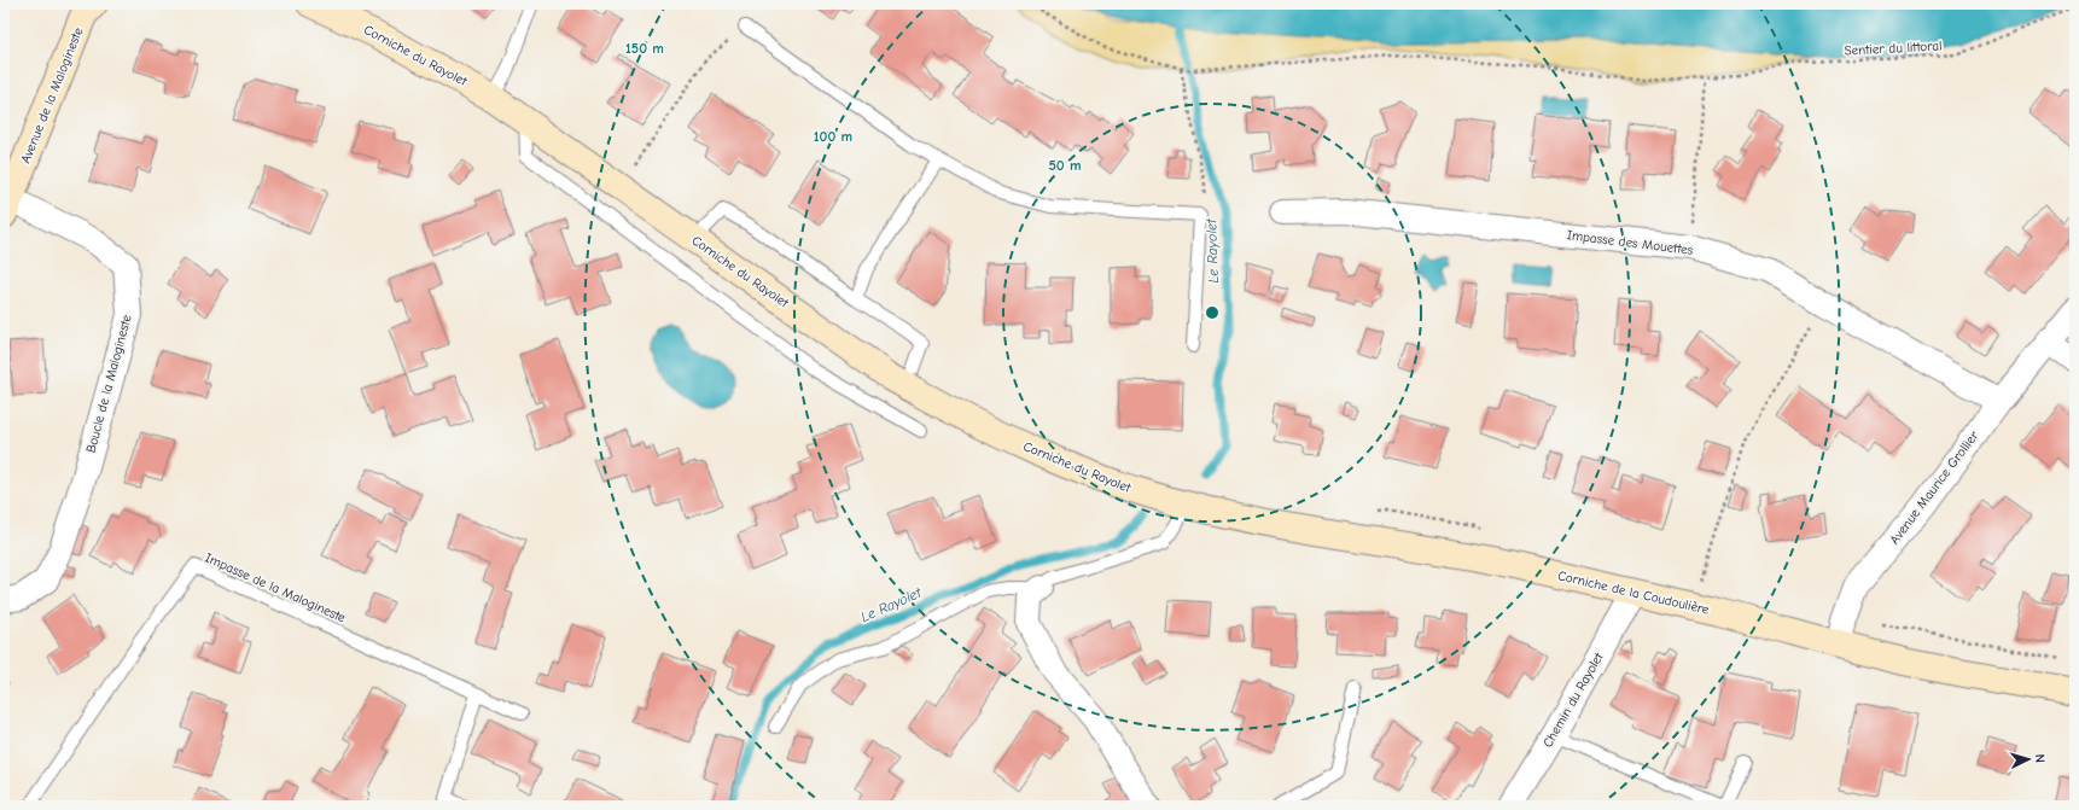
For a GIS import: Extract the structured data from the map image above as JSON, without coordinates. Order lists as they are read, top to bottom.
{
  "streets": {
    "main road": ["Corniche du Rayolet", "Avenue de la Malogineste", "Corniche de la Coudoulière"],
    "street": [
      "Impasse des Mouettes",
      "Boucle de la Malogineste",
      "Avenue Maurice Grollier",
      "Chemin du Rayolet"
    ],
    "lane": ["Impasse de la Malogineste"],
    "path": ["Sentier du littoral"]
  },
  "crossings": [
    ["Corniche du Rayolet", "Corniche de la Coudoulière"],
    ["Avenue de la Malogineste", "Boucle de la Malogineste"],
    ["Impasse des Mouettes", "Avenue Maurice Grollier"],
    ["Avenue Maurice Grollier", "Corniche de la Coudoulière"],
    ["Corniche de la Coudoulière", "Chemin du Rayolet"]
  ],
  "water": ["Le Rayolet"],
  "north": "right",
  "rings": ["150 m", "100 m", "50 m"]
}
